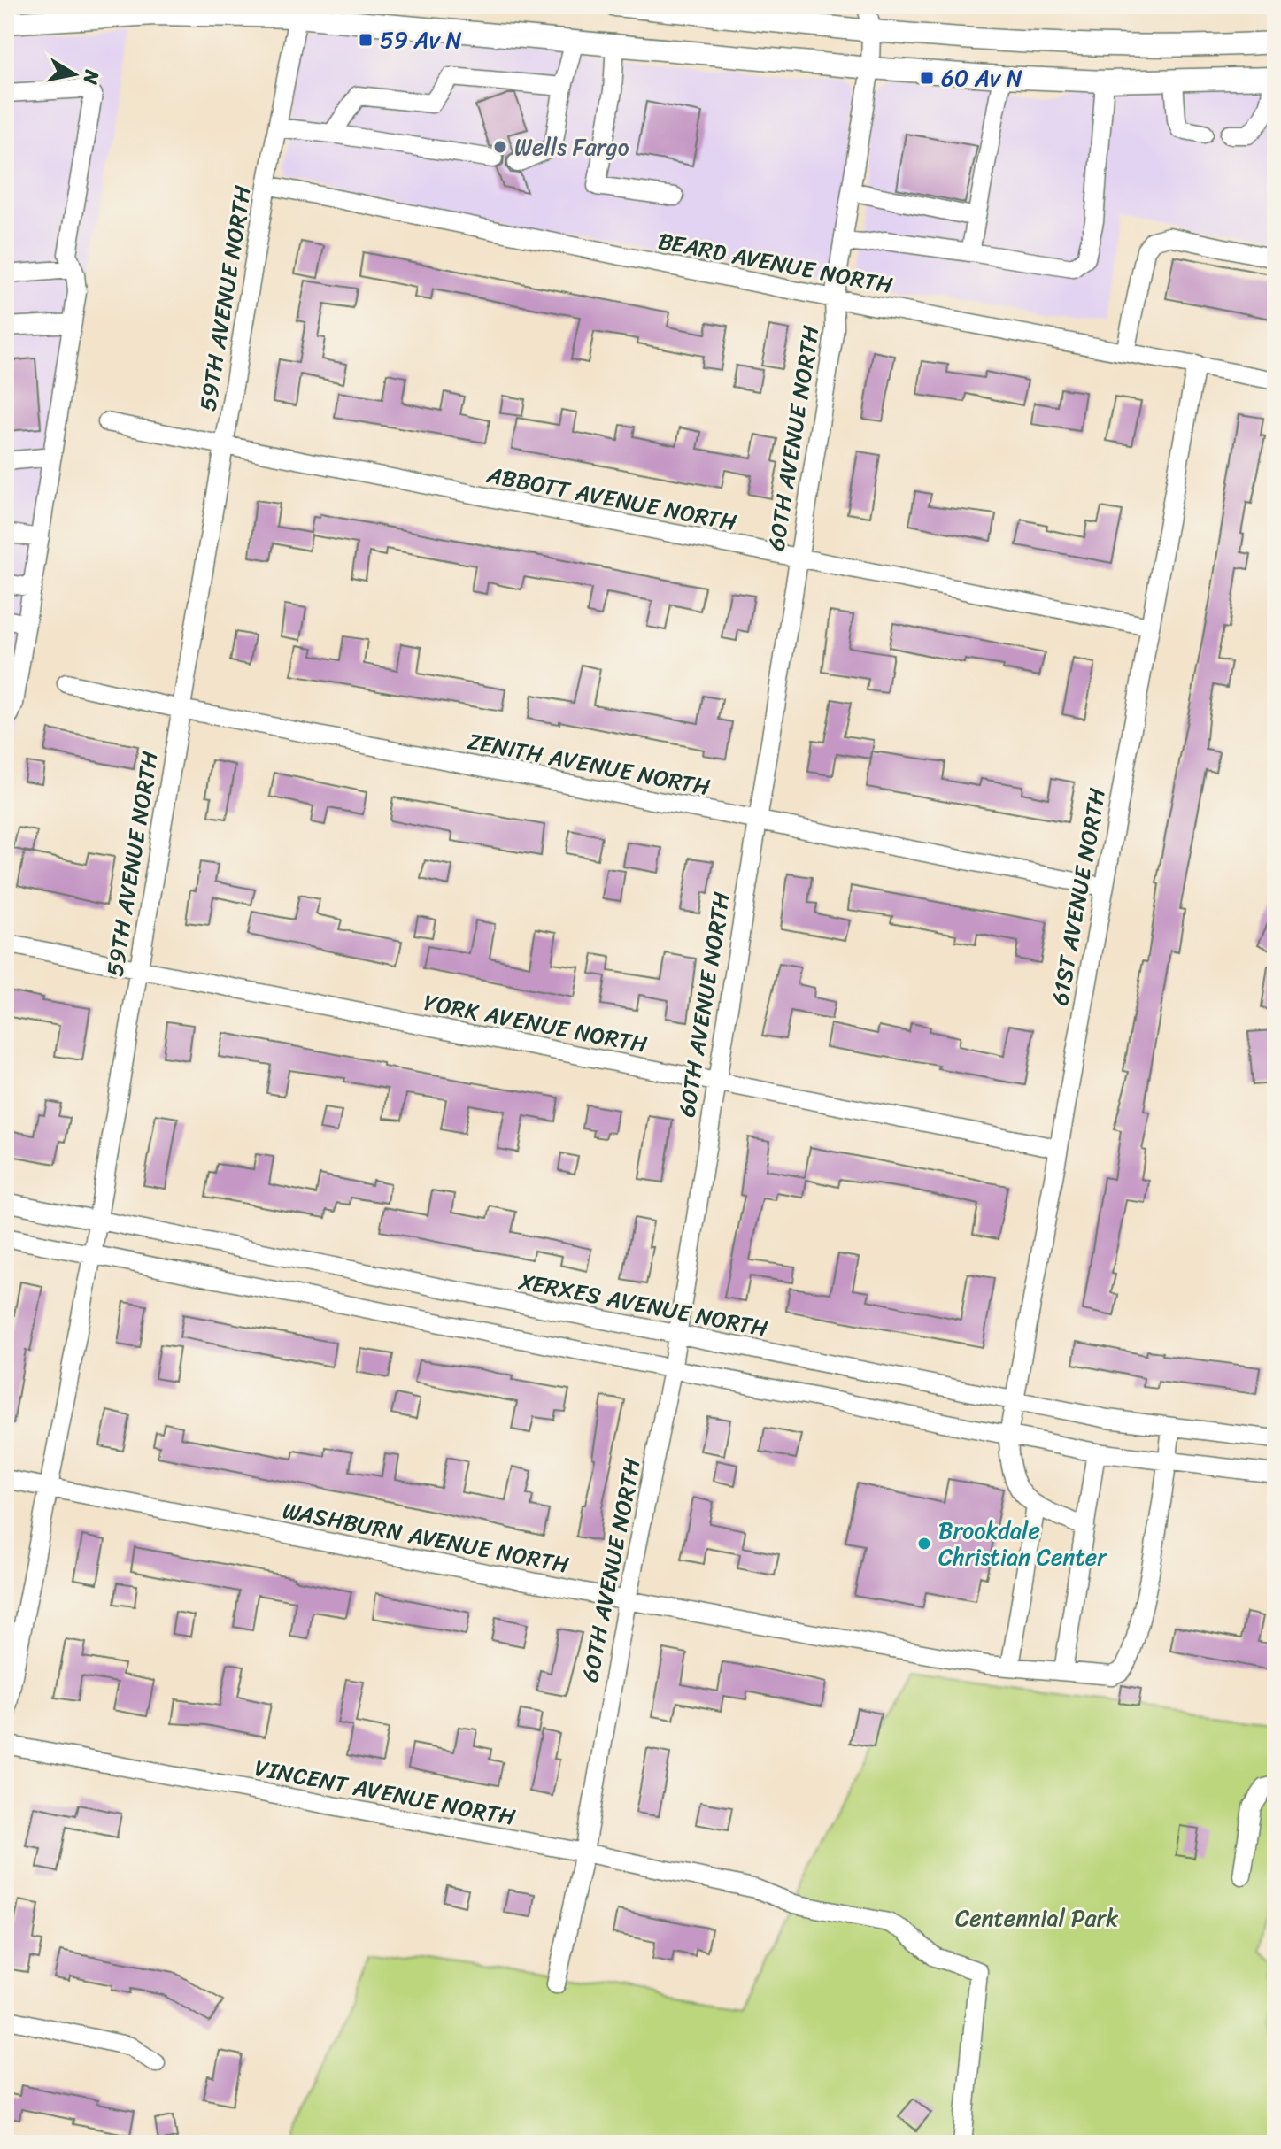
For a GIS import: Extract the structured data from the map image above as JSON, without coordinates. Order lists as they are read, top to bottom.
{
  "streets": {
    "street": [
      "BEARD AVENUE NORTH",
      "59TH AVENUE NORTH",
      "60TH AVENUE NORTH",
      "ABBOTT AVENUE NORTH",
      "ZENITH AVENUE NORTH",
      "61ST AVENUE NORTH",
      "YORK AVENUE NORTH",
      "XERXES AVENUE NORTH",
      "WASHBURN AVENUE NORTH",
      "VINCENT AVENUE NORTH"
    ]
  },
  "crossings": [
    ["BEARD AVENUE NORTH", "59TH AVENUE NORTH"],
    ["BEARD AVENUE NORTH", "60TH AVENUE NORTH"],
    ["BEARD AVENUE NORTH", "61ST AVENUE NORTH"],
    ["59TH AVENUE NORTH", "ABBOTT AVENUE NORTH"],
    ["59TH AVENUE NORTH", "ZENITH AVENUE NORTH"],
    ["59TH AVENUE NORTH", "YORK AVENUE NORTH"],
    ["59TH AVENUE NORTH", "XERXES AVENUE NORTH"],
    ["59TH AVENUE NORTH", "WASHBURN AVENUE NORTH"],
    ["60TH AVENUE NORTH", "ABBOTT AVENUE NORTH"],
    ["60TH AVENUE NORTH", "ZENITH AVENUE NORTH"],
    ["60TH AVENUE NORTH", "YORK AVENUE NORTH"],
    ["60TH AVENUE NORTH", "XERXES AVENUE NORTH"],
    ["60TH AVENUE NORTH", "WASHBURN AVENUE NORTH"],
    ["60TH AVENUE NORTH", "VINCENT AVENUE NORTH"],
    ["ABBOTT AVENUE NORTH", "61ST AVENUE NORTH"],
    ["ZENITH AVENUE NORTH", "61ST AVENUE NORTH"],
    ["61ST AVENUE NORTH", "YORK AVENUE NORTH"],
    ["61ST AVENUE NORTH", "XERXES AVENUE NORTH"]
  ],
  "parks": ["Centennial Park"],
  "places": {
    "transit": ["59 Av N", "60 Av N"],
    "other": ["Wells Fargo", "Brookdale Christian Center"]
  },
  "north": "right"
}
